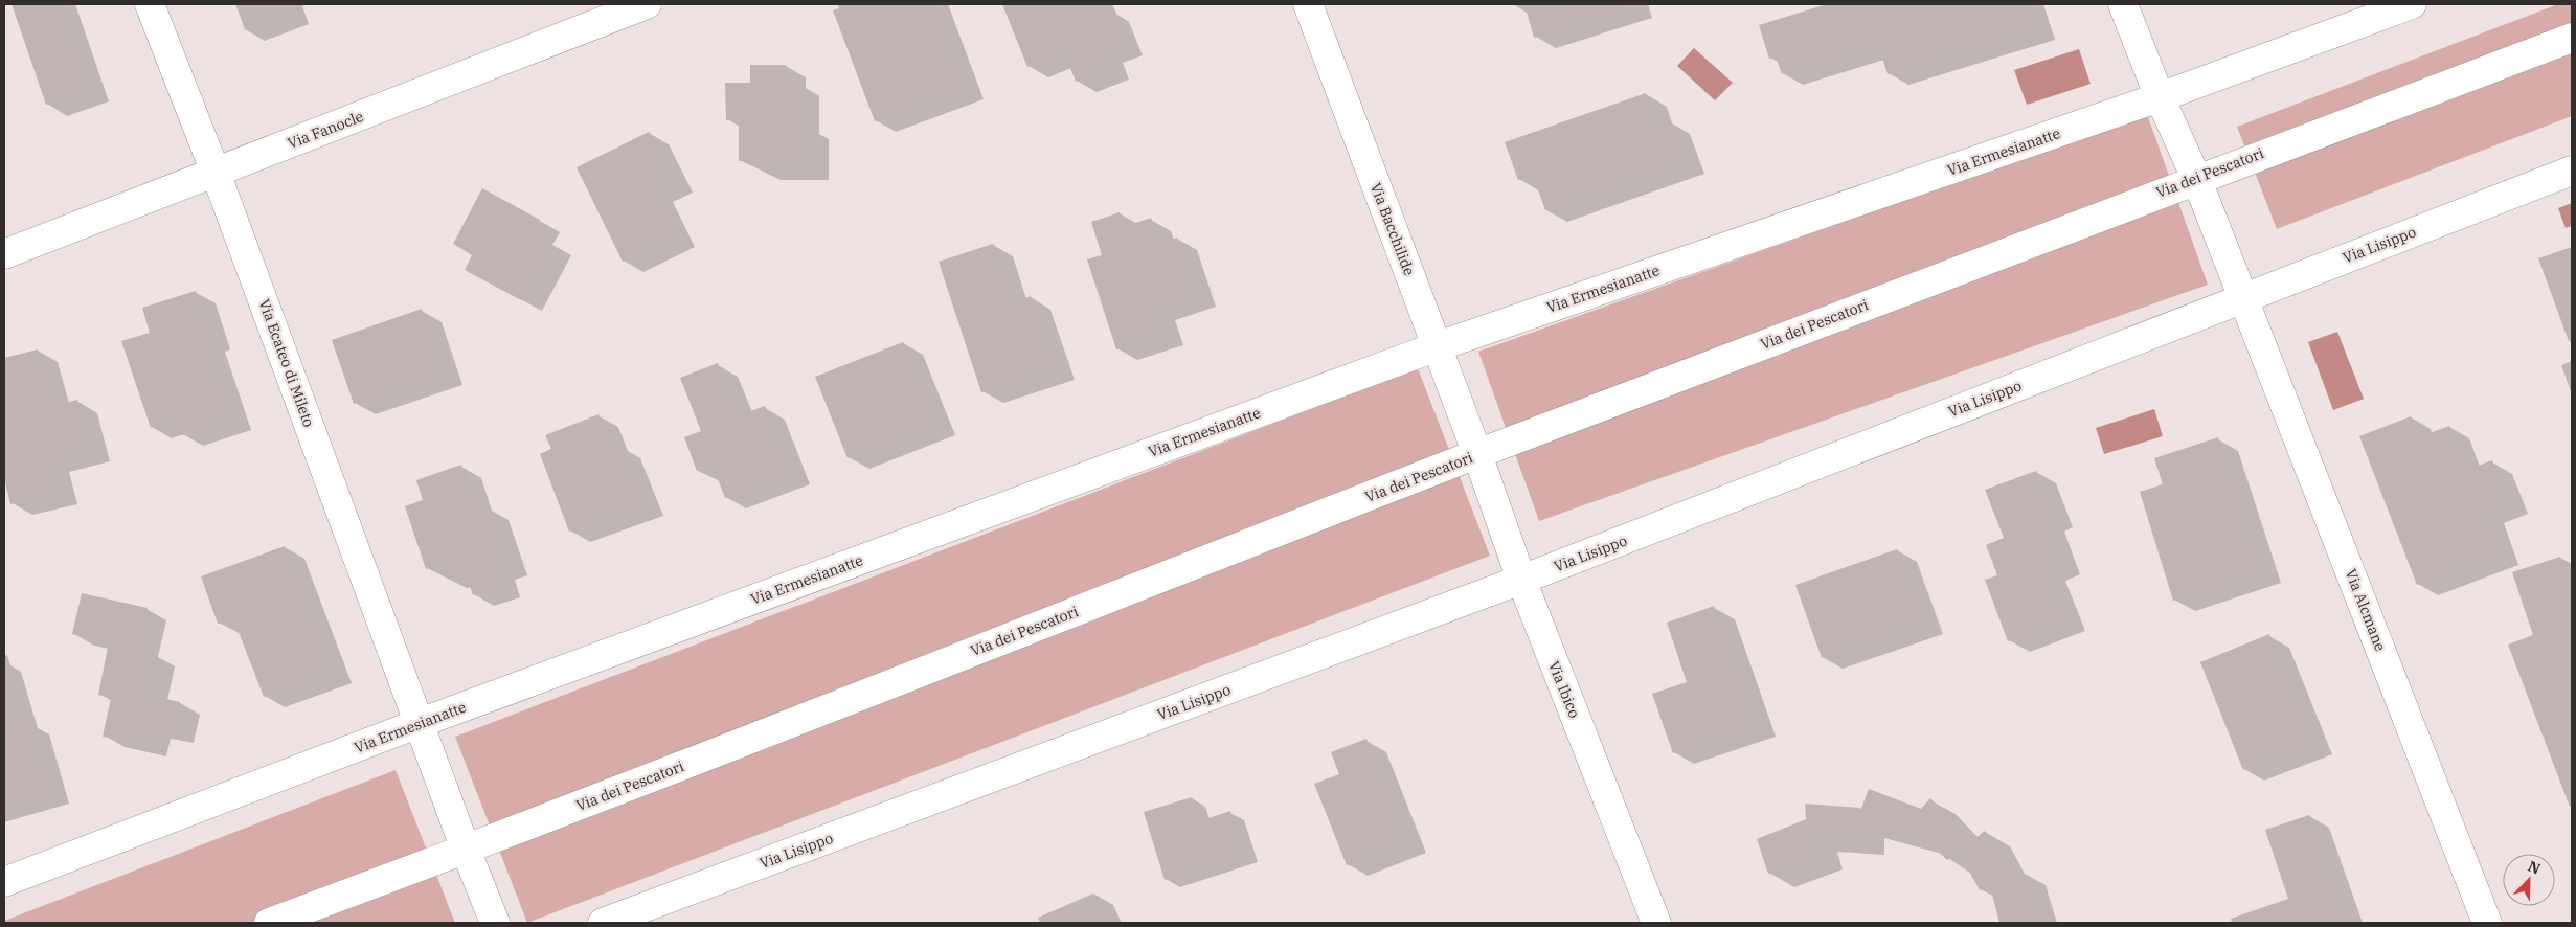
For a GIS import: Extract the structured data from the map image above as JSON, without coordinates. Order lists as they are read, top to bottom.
{
  "streets": {
    "street": [
      "Via Fanocle",
      "Via Ermesianatte",
      "Via dei Pescatori",
      "Via Bacchilide",
      "Via Lisippo",
      "Via Ecateo di Mileto",
      "Via Alcmane",
      "Via Ibico"
    ]
  },
  "crossings": [
    ["Via Fanocle", "Via Ecateo di Mileto"],
    ["Via Ermesianatte", "Via Bacchilide"],
    ["Via Ermesianatte", "Via Ecateo di Mileto"],
    ["Via Ermesianatte", "Via Alcmane"],
    ["Via dei Pescatori", "Via Bacchilide"],
    ["Via dei Pescatori", "Via Ecateo di Mileto"],
    ["Via dei Pescatori", "Via Alcmane"],
    ["Via dei Pescatori", "Via Ibico"],
    ["Via Bacchilide", "Via Ibico"],
    ["Via Lisippo", "Via Alcmane"],
    ["Via Lisippo", "Via Ibico"]
  ],
  "north": "top right"
}
